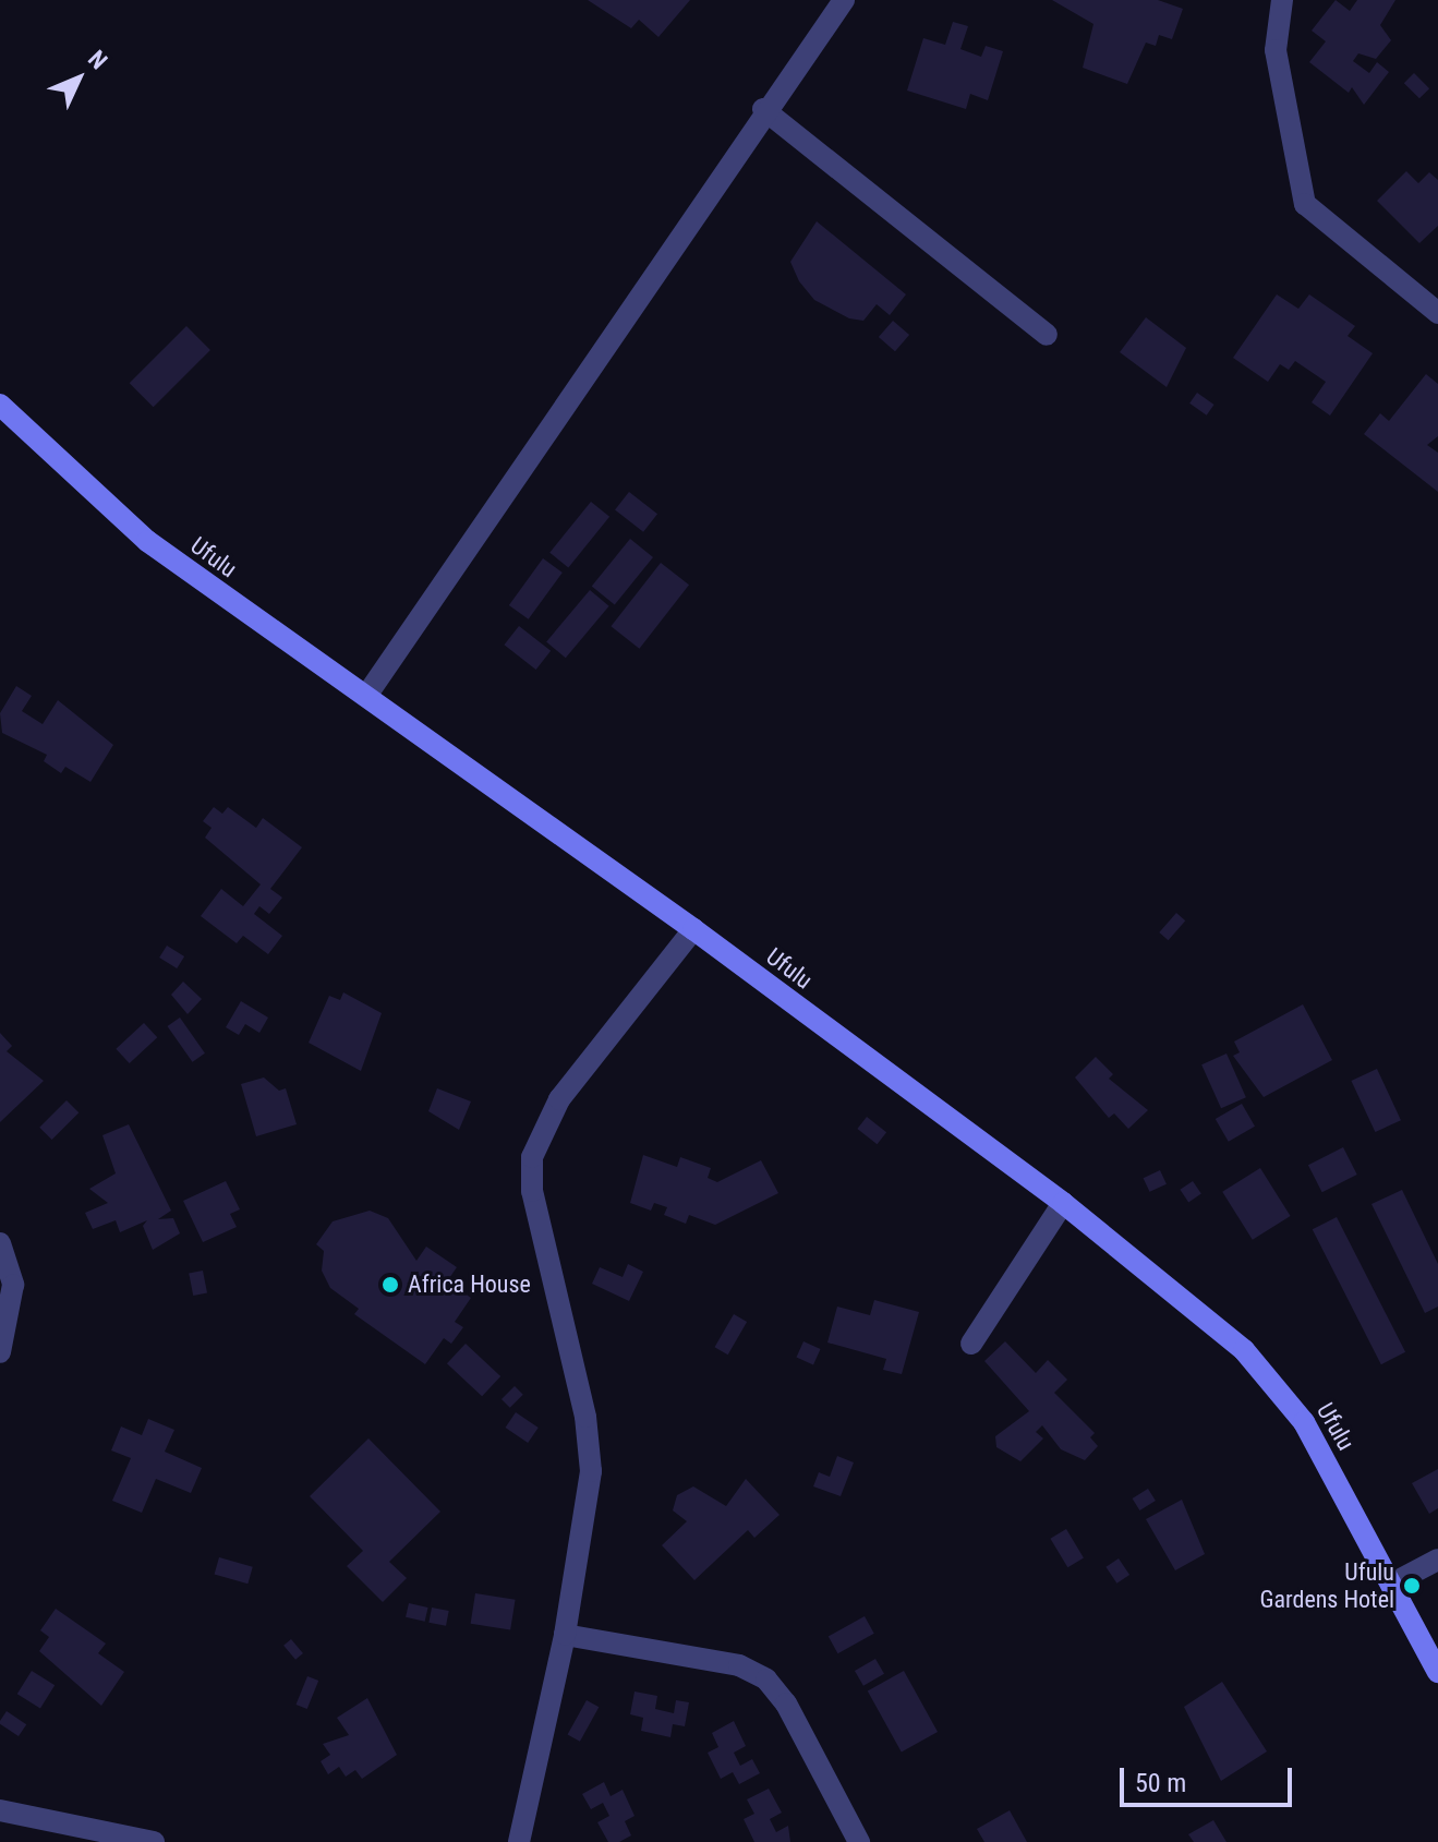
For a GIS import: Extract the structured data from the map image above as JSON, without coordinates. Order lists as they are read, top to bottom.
{
  "streets": {
    "street": ["Ufulu"]
  },
  "places": ["Africa House", "Ufulu Gardens Hotel"],
  "scale_bar": "50 m",
  "north": "top right"
}
